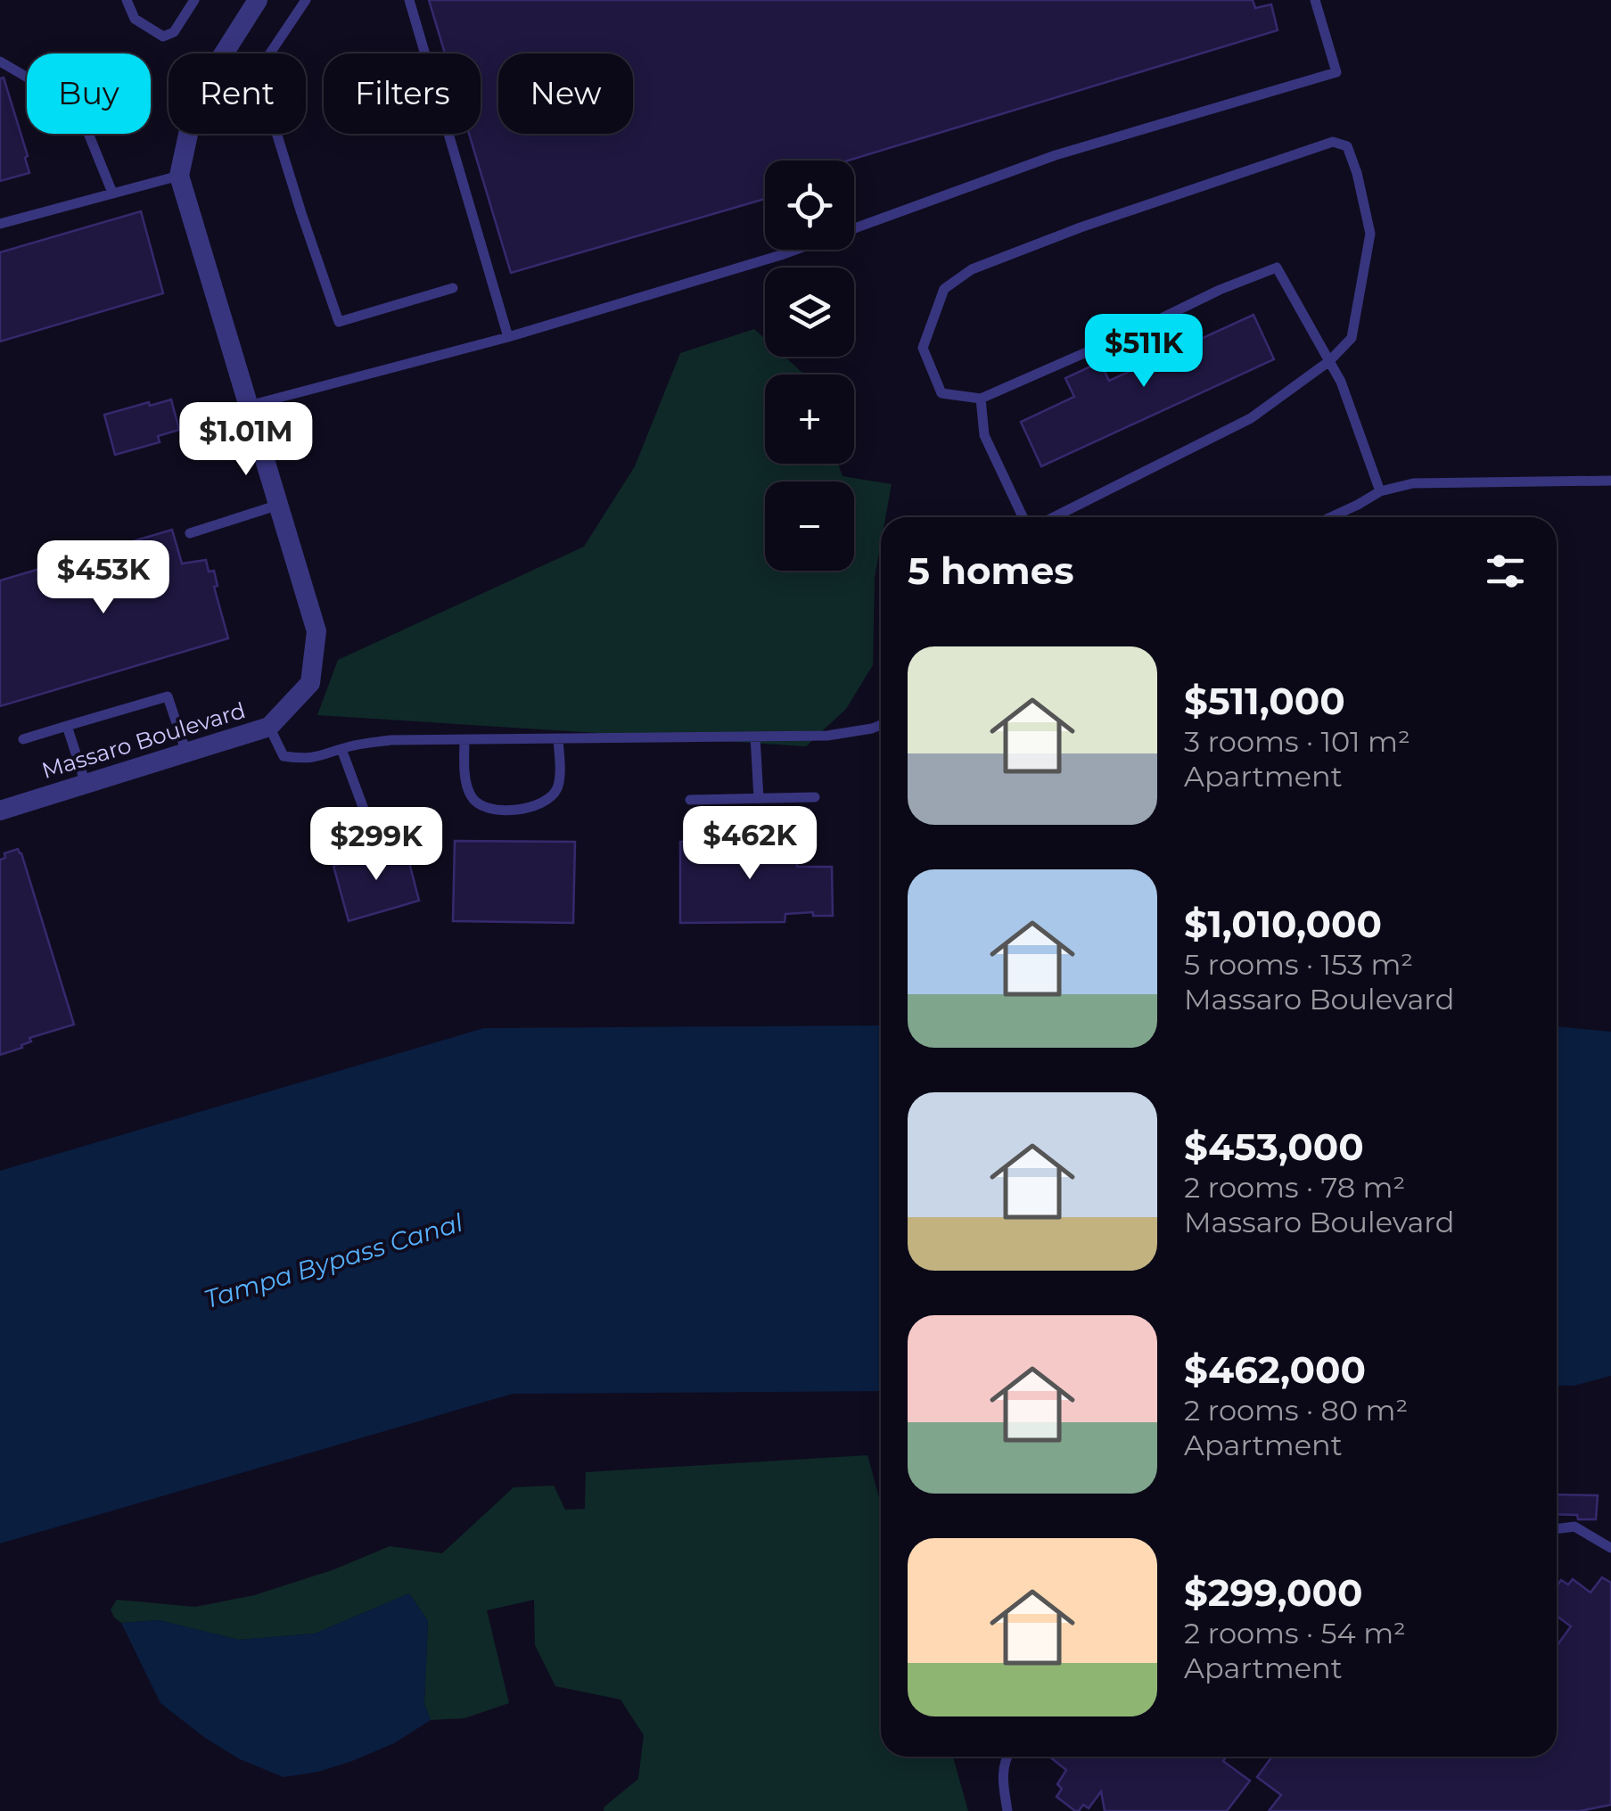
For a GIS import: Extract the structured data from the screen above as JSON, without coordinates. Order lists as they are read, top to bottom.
{
  "streets": {
    "street": ["Massaro Boulevard"]
  },
  "water": ["Tampa Bypass Canal"],
  "page": {
    "chip": [
      "Buy",
      "Rent",
      "Filters",
      "New"
    ],
    "map_buttons": ["+", "−"],
    "price": [
      "$511K",
      "$1.01M",
      "$453K",
      "$462K",
      "$299K"
    ],
    "heading": "5 homes",
    "list": [
      {
        "name": "$511,000",
        "note": "3 rooms · 101 m² · Apartment"
      },
      {
        "name": "$1,010,000",
        "note": "5 rooms · 153 m² · Massaro Boulevard"
      },
      {
        "name": "$453,000",
        "note": "2 rooms · 78 m² · Massaro Boulevard"
      },
      {
        "name": "$462,000",
        "note": "2 rooms · 80 m² · Apartment"
      },
      {
        "name": "$299,000",
        "note": "2 rooms · 54 m² · Apartment"
      }
    ]
  }
}
